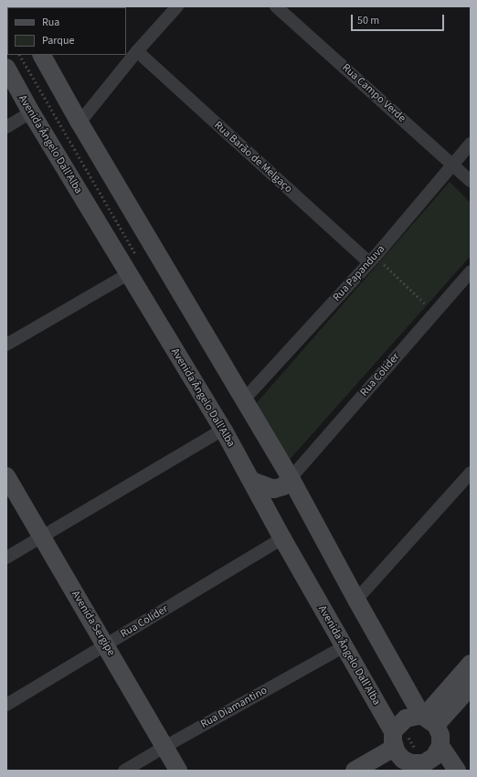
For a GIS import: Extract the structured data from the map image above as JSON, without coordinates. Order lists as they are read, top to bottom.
{
  "streets": {
    "main road": ["Avenida Ângelo Dall'Alba", "Avenida Sergipe"],
    "street": [
      "Rua Campo Verde",
      "Rua Barão de Melgaço",
      "Rua Papanduva",
      "Rua Colider",
      "Rua Diamantino"
    ]
  },
  "crossings": [
    ["Rua Campo Verde", "Rua Papanduva"],
    ["Avenida Ângelo Dall'Alba", "Rua Colider"],
    ["Avenida Ângelo Dall'Alba", "Rua Diamantino"],
    ["Rua Barão de Melgaço", "Rua Papanduva"],
    ["Rua Colider", "Avenida Sergipe"],
    ["Avenida Sergipe", "Rua Diamantino"]
  ],
  "legend": ["Rua", "Parque"],
  "scale_bar": "50 m"
}
